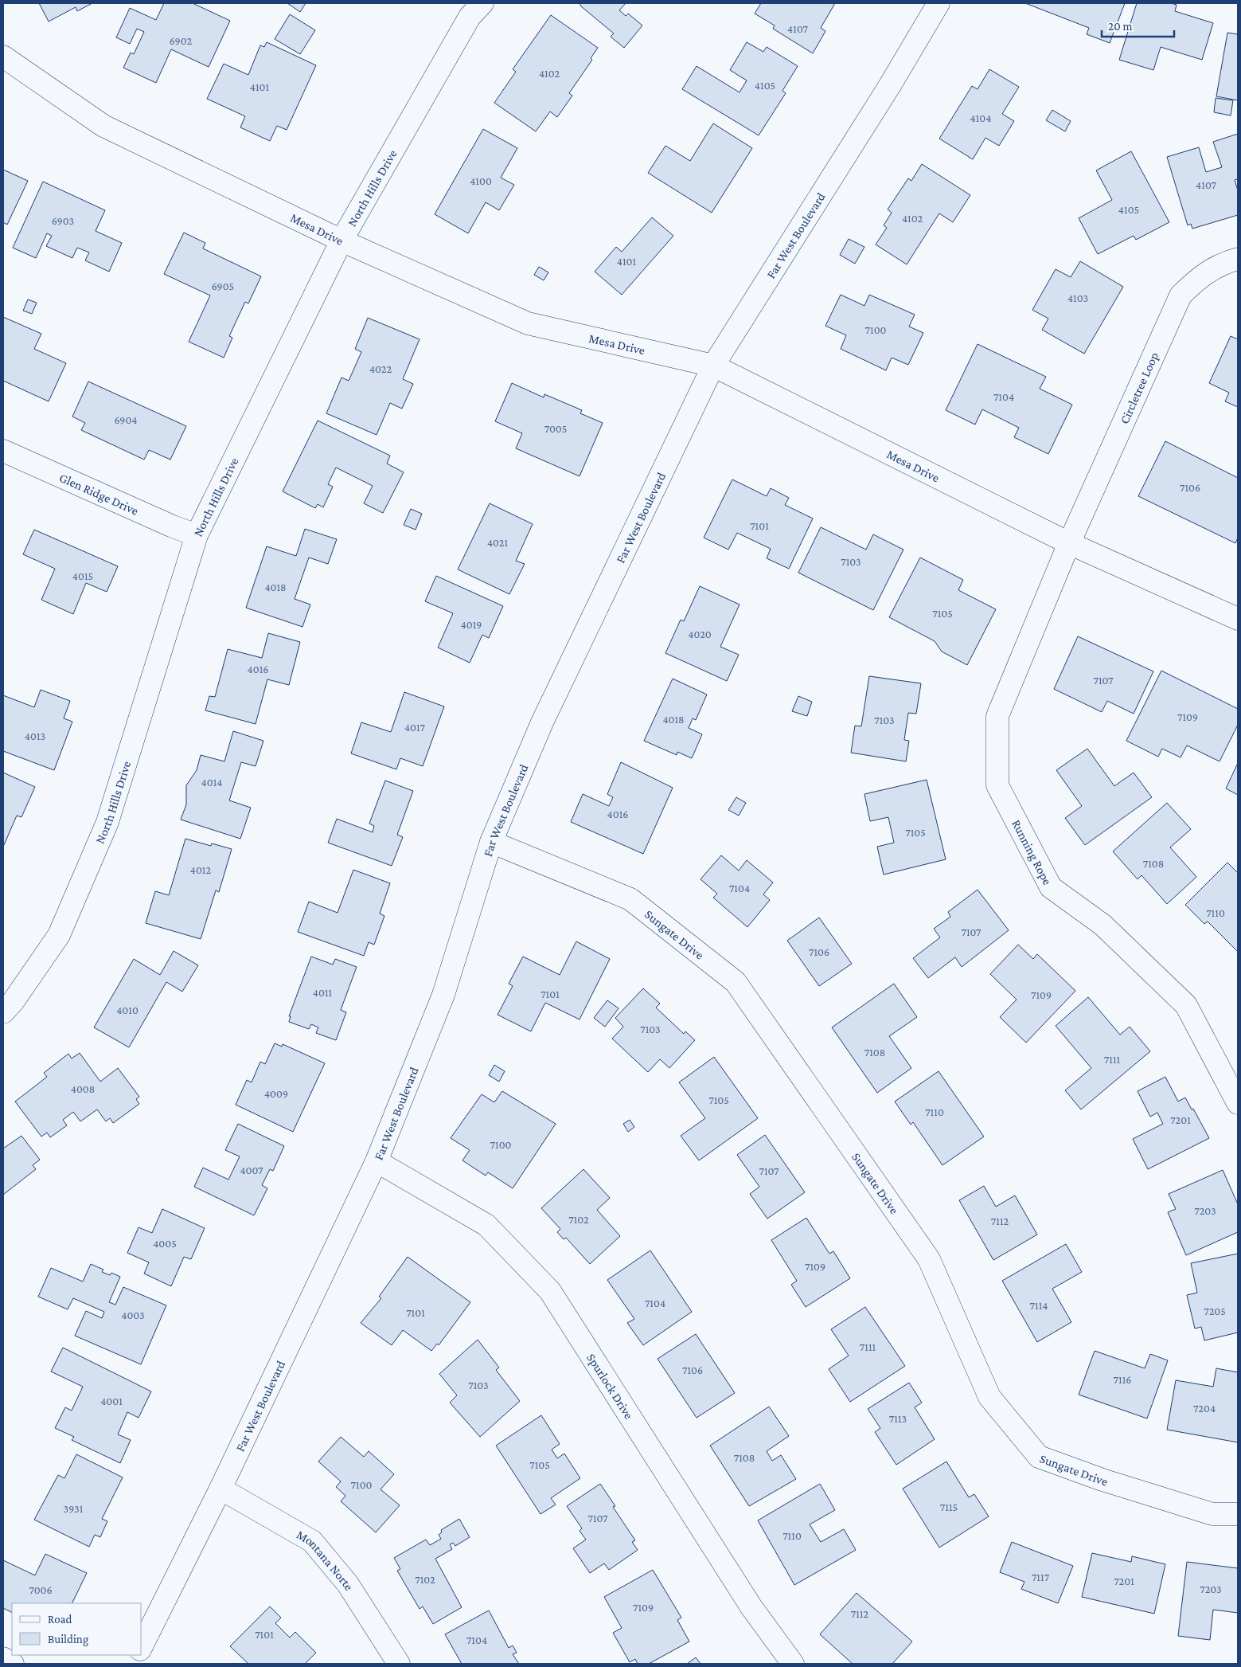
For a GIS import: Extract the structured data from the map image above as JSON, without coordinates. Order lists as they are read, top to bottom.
{
  "streets": {
    "street": [
      "North Hills Drive",
      "Mesa Drive",
      "Far West Boulevard",
      "Circletree Loop",
      "Glen Ridge Drive",
      "Running Rope",
      "Sungate Drive",
      "Spurlock Drive",
      "Montana Norte"
    ]
  },
  "crossings": [
    ["North Hills Drive", "Mesa Drive"],
    ["North Hills Drive", "Glen Ridge Drive"],
    ["Mesa Drive", "Far West Boulevard"],
    ["Mesa Drive", "Circletree Loop"],
    ["Mesa Drive", "Running Rope"],
    ["Far West Boulevard", "Sungate Drive"],
    ["Far West Boulevard", "Spurlock Drive"],
    ["Far West Boulevard", "Montana Norte"],
    ["Circletree Loop", "Running Rope"]
  ],
  "house_numbers": [
    "4107",
    "6902",
    "4102",
    "4105",
    "4101",
    "4104",
    "4100",
    "4107",
    "4105",
    "4102",
    "6903",
    "4101",
    "6905",
    "4103",
    "7100",
    "4022",
    "7104",
    "6904",
    "7005",
    "7106",
    "7101",
    "4021",
    "7103",
    "4015",
    "4018",
    "7105",
    "4019",
    "4020",
    "4016",
    "7107",
    "7109",
    "4018",
    "7103",
    "4017",
    "4013",
    "4014",
    "4016",
    "7105",
    "7108",
    "4012",
    "7104",
    "7110",
    "7107",
    "7106",
    "4011",
    "7101",
    "7109",
    "4010",
    "7103",
    "7108",
    "7111",
    "4008",
    "4009",
    "7105",
    "7110",
    "7201",
    "7100",
    "4007",
    "7107",
    "7203",
    "7102",
    "7112",
    "4005",
    "7109",
    "7104",
    "7114",
    "7205",
    "7101",
    "4003",
    "7111",
    "7106",
    "7116",
    "7103",
    "4001",
    "7204",
    "7113",
    "7108",
    "7105",
    "7100",
    "7115",
    "3931",
    "7107",
    "7110",
    "7117",
    "7102",
    "7201",
    "7203",
    "7006",
    "7109",
    "7112",
    "7101",
    "7104"
  ],
  "legend": ["Road", "Building"],
  "scale_bar": "20 m"
}
